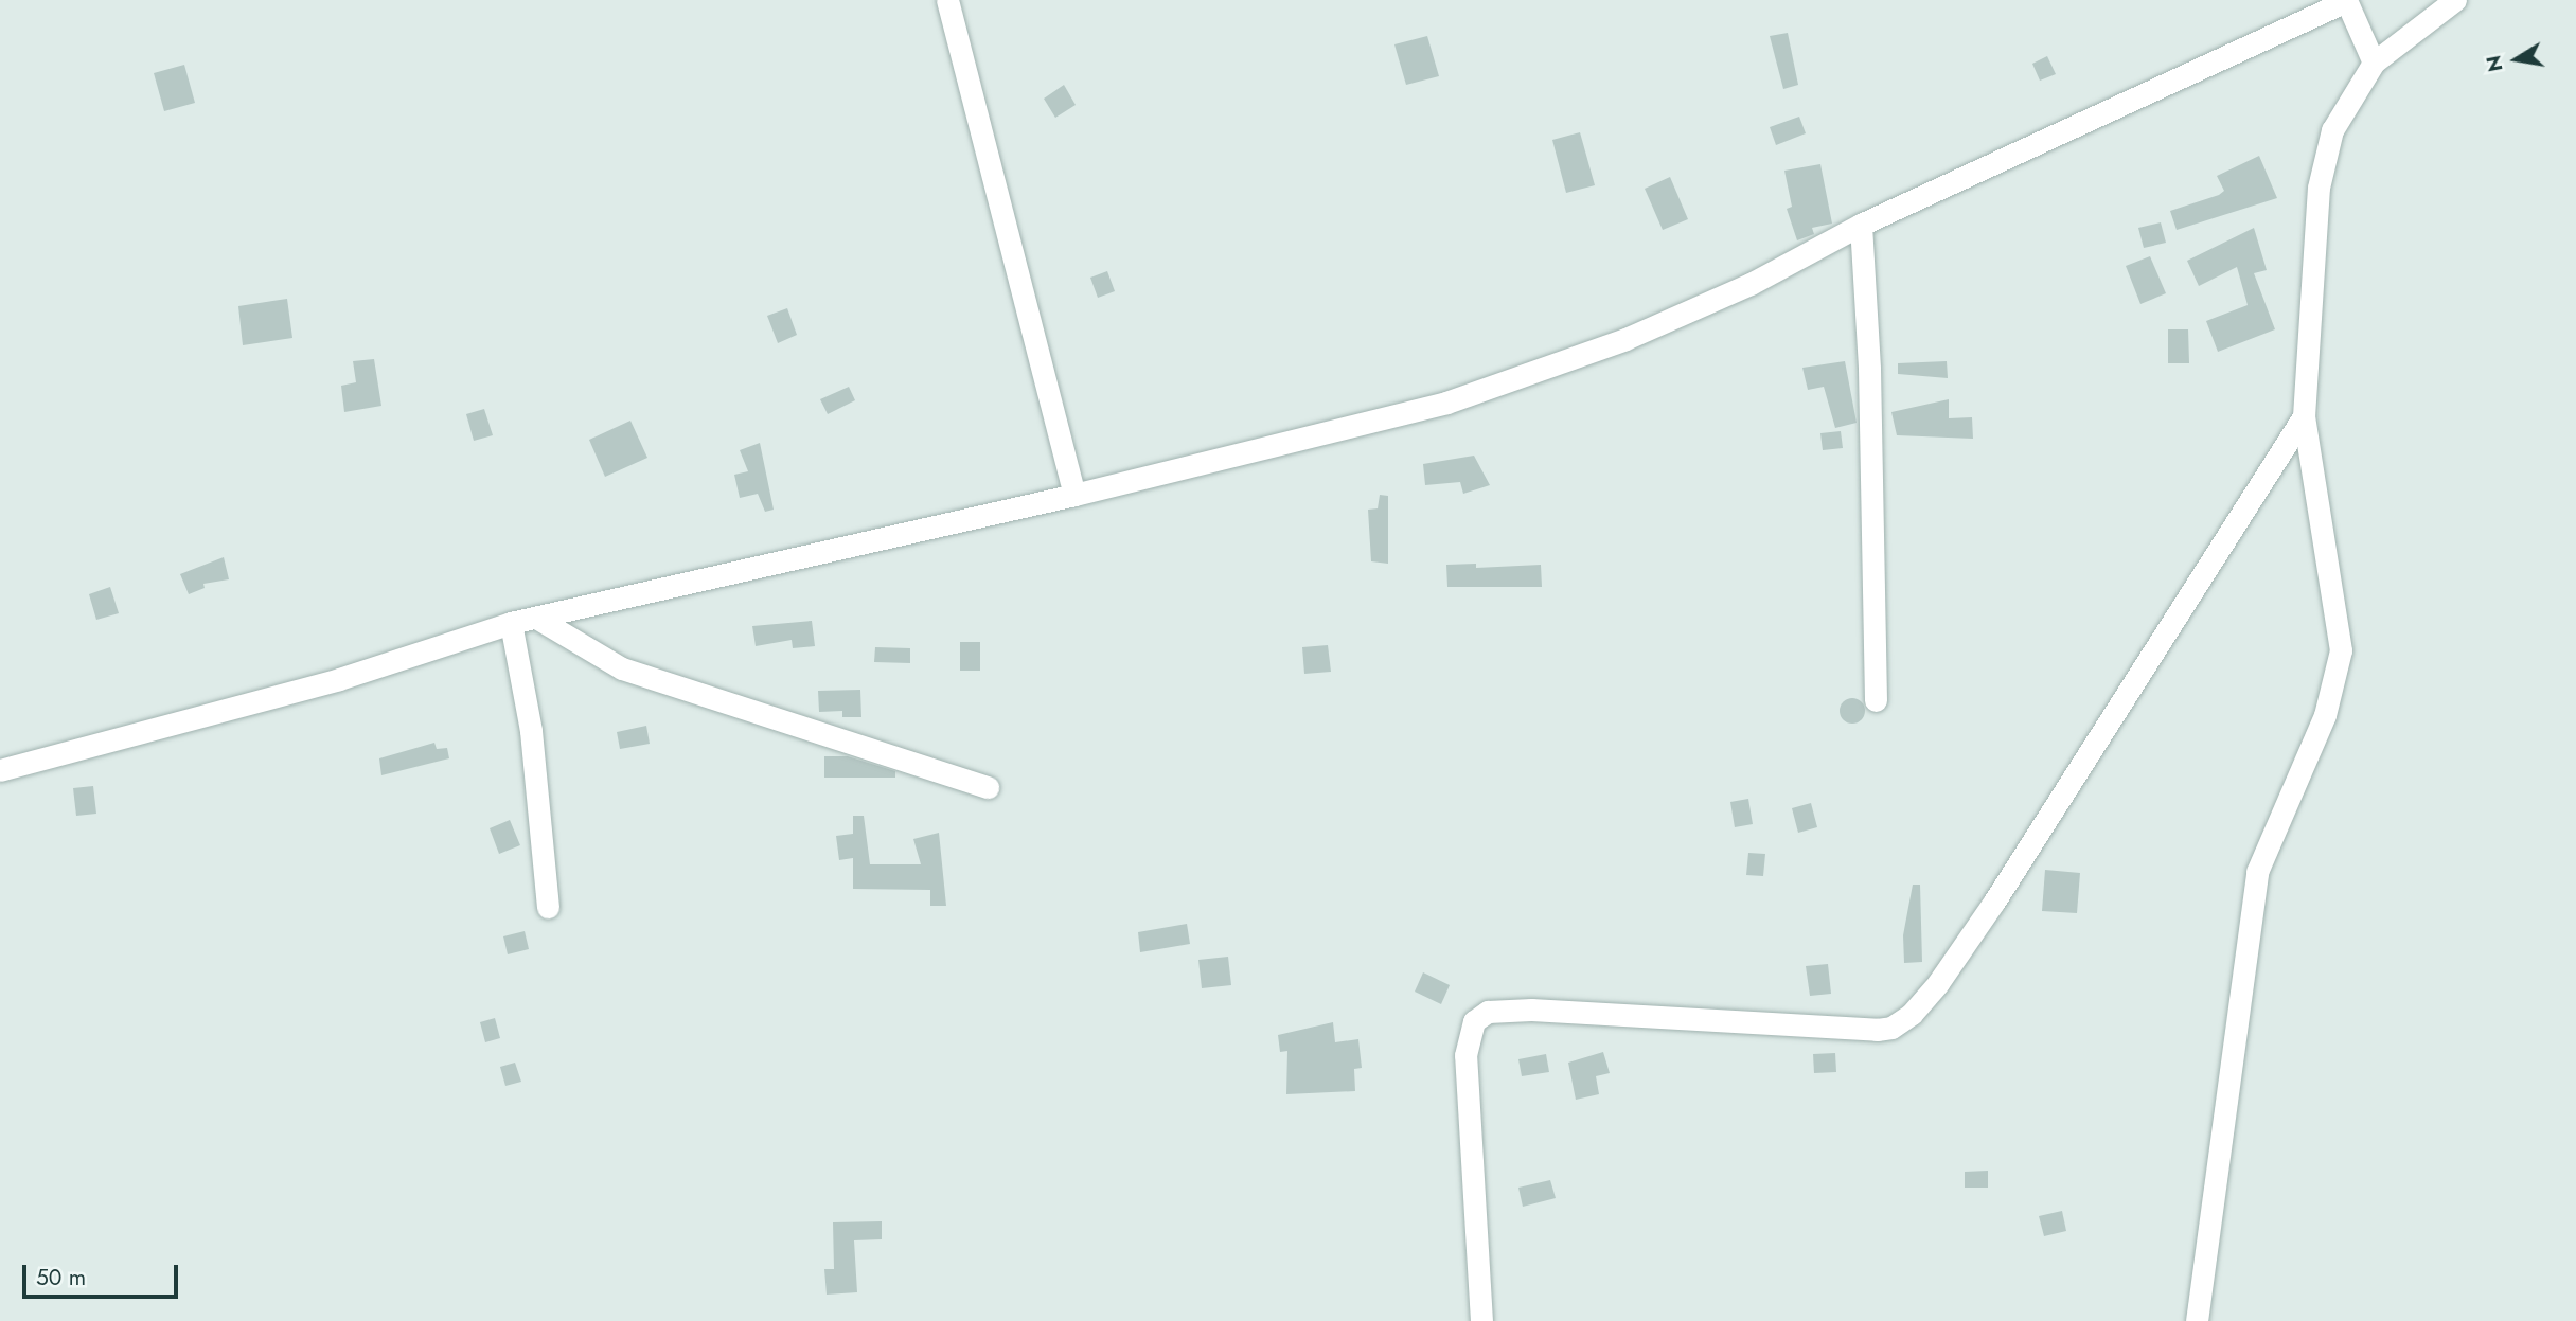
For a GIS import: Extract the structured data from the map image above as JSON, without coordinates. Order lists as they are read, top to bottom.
{
  "scale_bar": "50 m",
  "north": "left"
}
